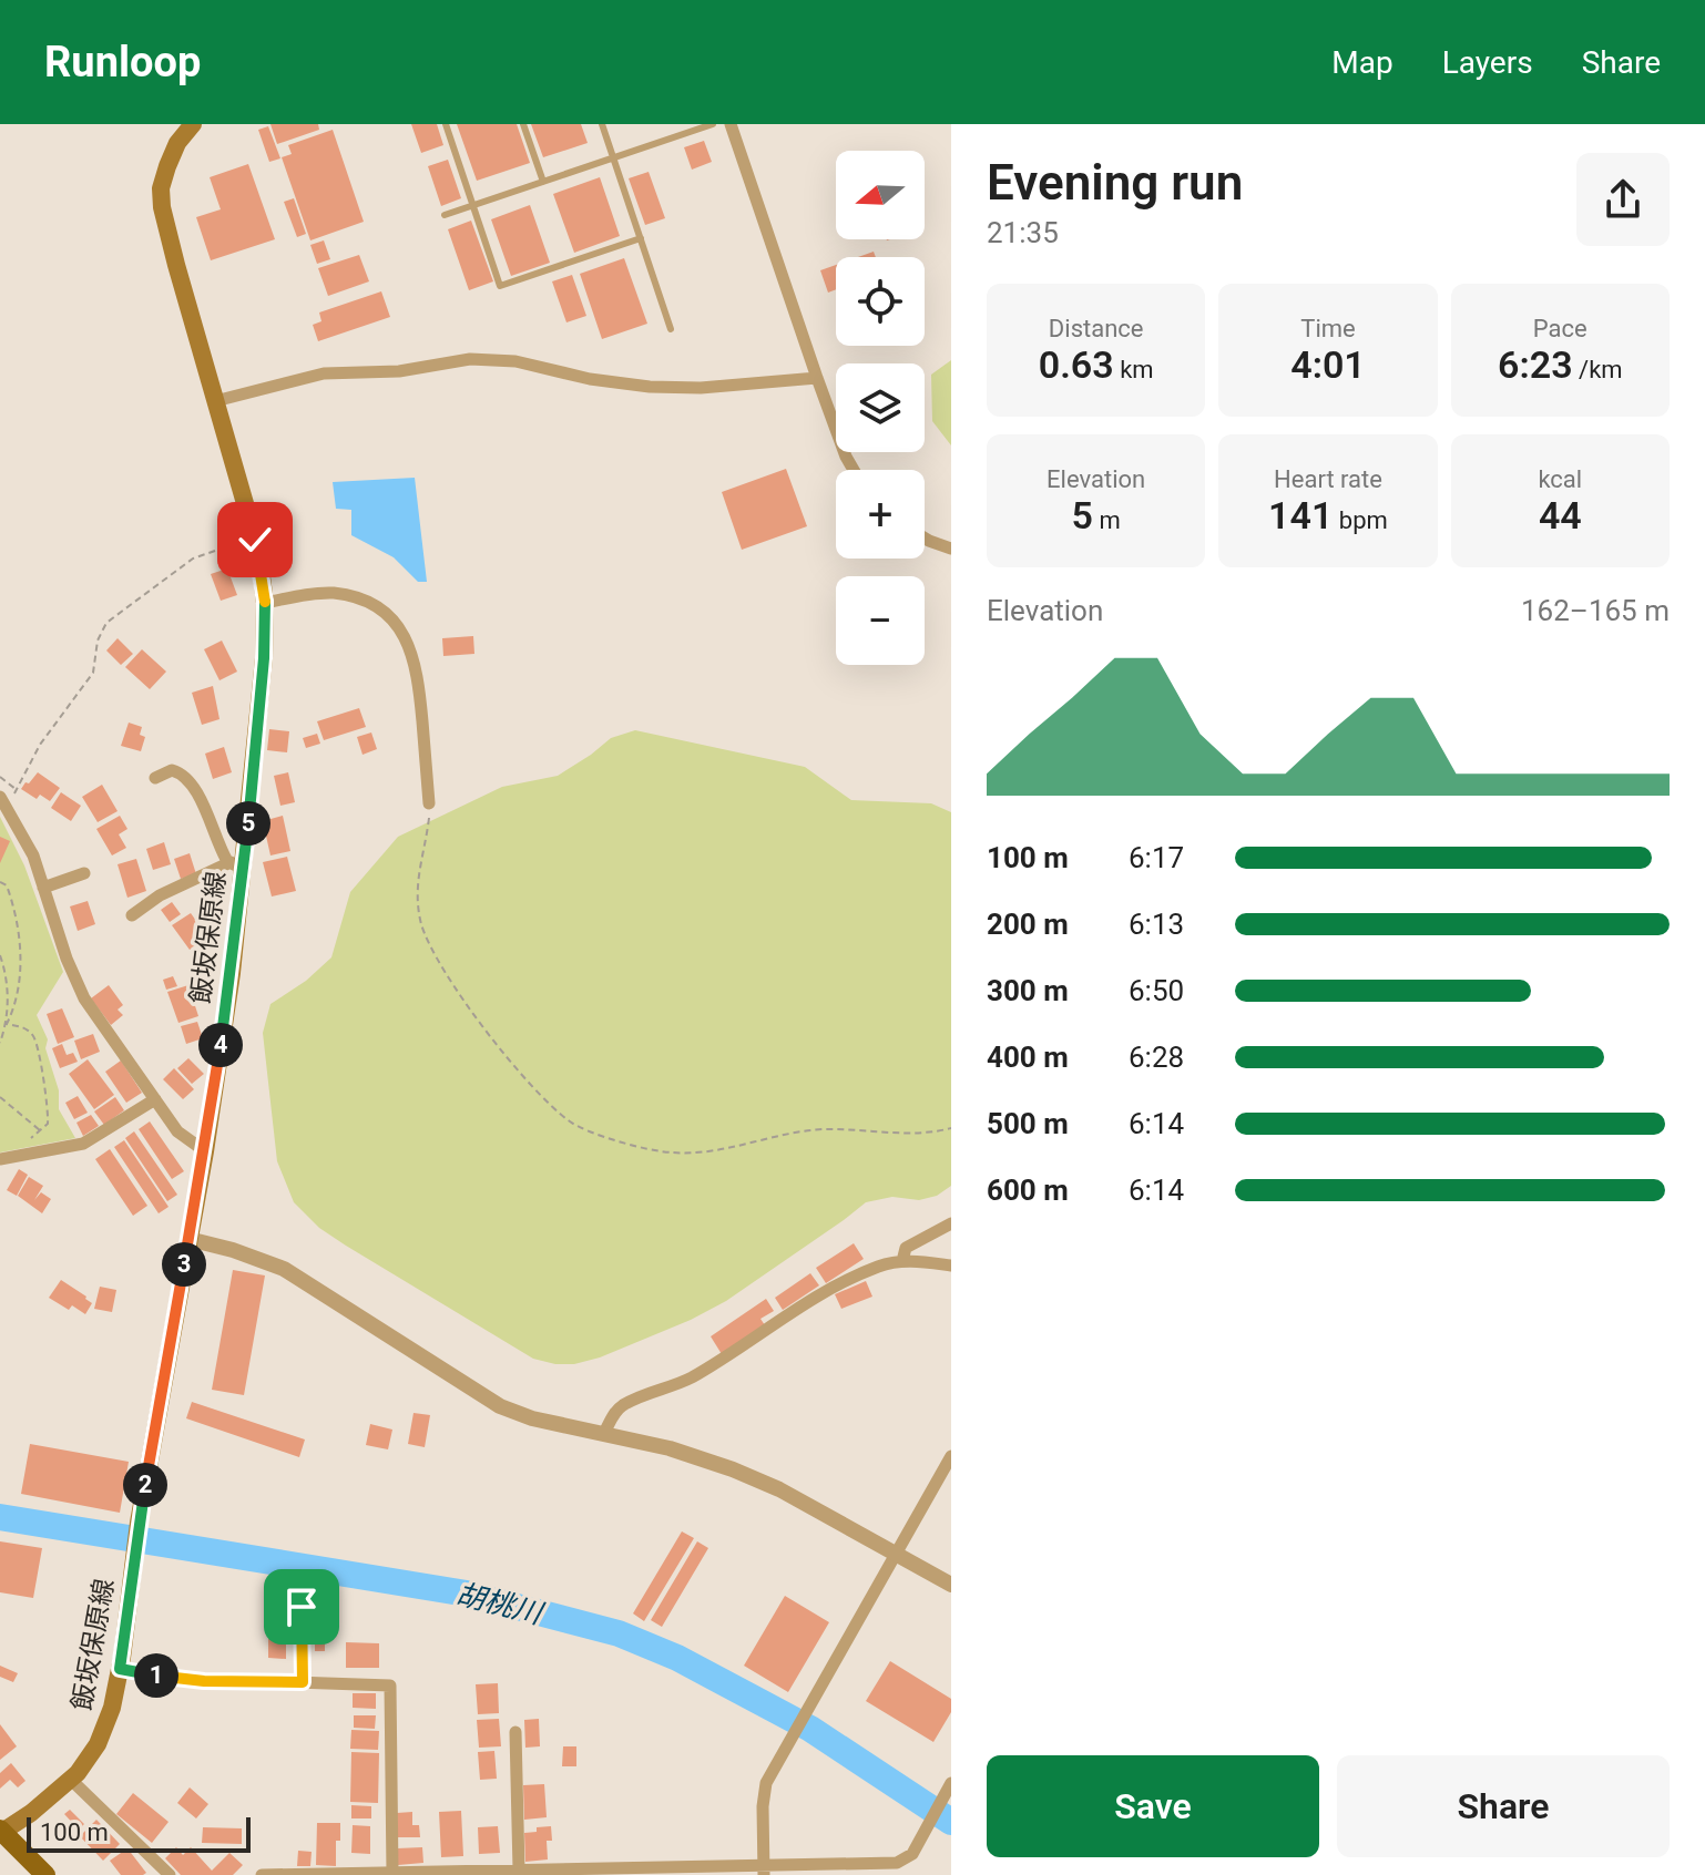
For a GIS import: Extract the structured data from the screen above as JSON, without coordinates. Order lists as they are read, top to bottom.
{
  "streets": {
    "main road": ["飯坂保原線"]
  },
  "water": ["胡桃川"],
  "scale_bar": "100 m",
  "north": "left",
  "page": {
    "header": "Runloop",
    "nav": ["Map", "Layers", "Share"],
    "heading": ["Evening run", "21:35"],
    "map_buttons": ["+", "−"],
    "stats": [
      ["Distance", "0.63 km"],
      ["Time", "4:01"],
      ["Pace", "6:23 /km"],
      ["Elevation", "5 m"],
      ["Heart rate", "141 bpm"],
      ["kcal", "44"]
    ],
    "chart": ["Elevation", "162–165 m"],
    "pins": [
      "5",
      "4",
      "3",
      "2",
      "1"
    ],
    "list": [
      {
        "name": "100 m",
        "note": "6:17"
      },
      {
        "name": "200 m",
        "note": "6:13"
      },
      {
        "name": "300 m",
        "note": "6:50"
      },
      {
        "name": "400 m",
        "note": "6:28"
      },
      {
        "name": "500 m",
        "note": "6:14"
      },
      {
        "name": "600 m",
        "note": "6:14"
      }
    ],
    "buttons": ["Save", "Share"],
    "scale": "100 m"
  }
}
